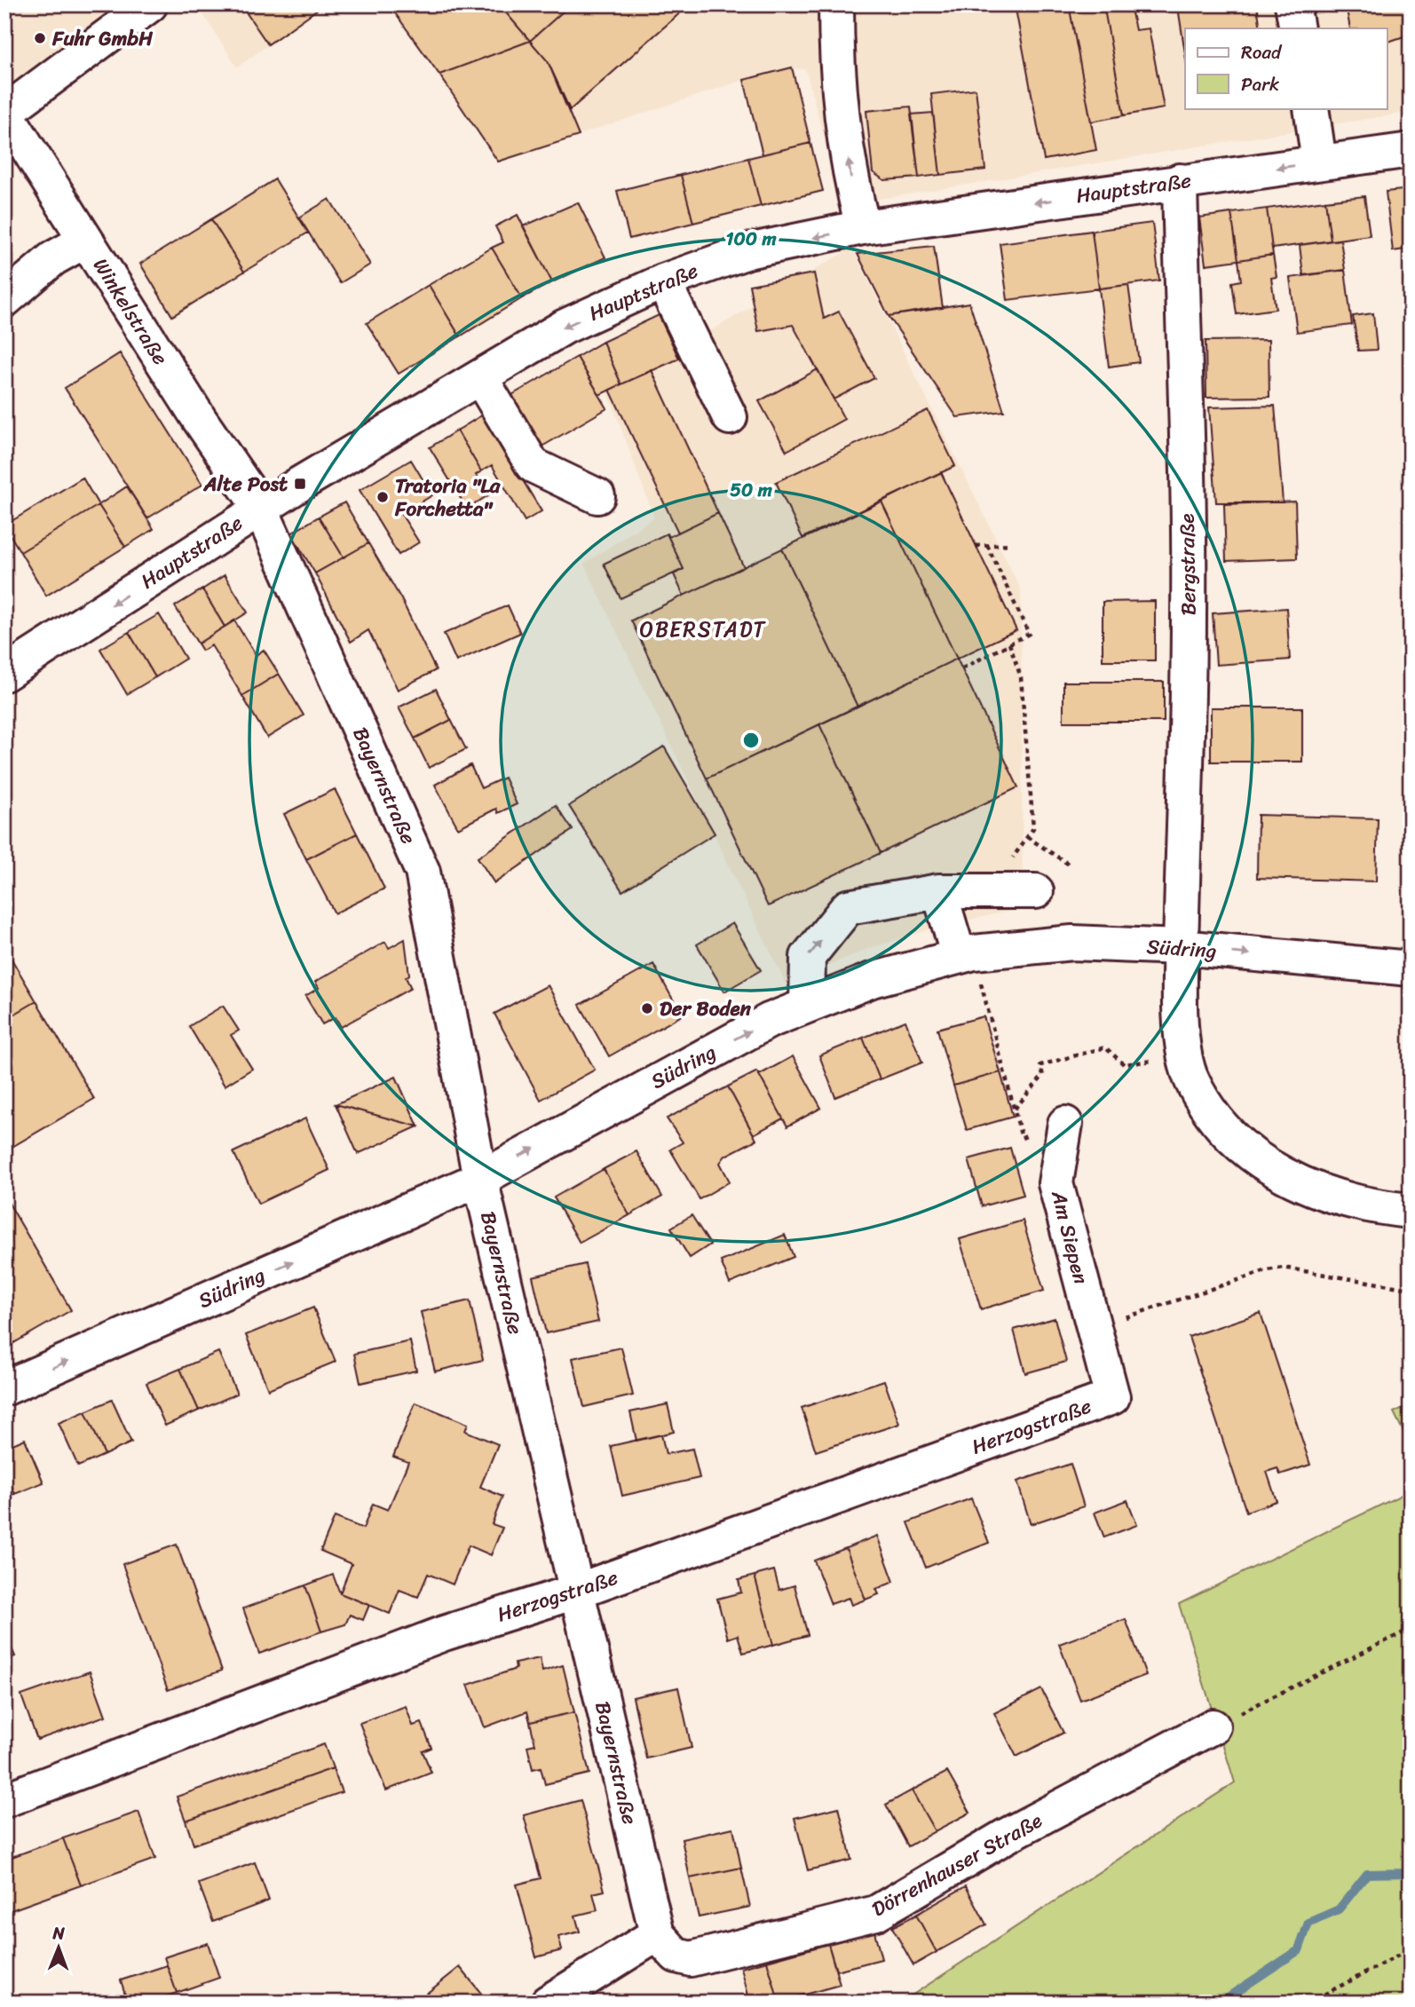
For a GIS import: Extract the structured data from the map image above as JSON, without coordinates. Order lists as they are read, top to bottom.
{
  "streets": {
    "street": [
      "Hauptstraße",
      "Winkelstraße",
      "Bergstraße",
      "Bayernstraße",
      "Südring",
      "Am Siepen",
      "Herzogstraße",
      "Dörrenhauser Straße"
    ]
  },
  "crossings": [
    ["Hauptstraße", "Winkelstraße"],
    ["Hauptstraße", "Bergstraße"],
    ["Hauptstraße", "Bayernstraße"],
    ["Winkelstraße", "Bayernstraße"],
    ["Bergstraße", "Südring"],
    ["Bayernstraße", "Südring"],
    ["Bayernstraße", "Herzogstraße"],
    ["Bayernstraße", "Dörrenhauser Straße"],
    ["Am Siepen", "Herzogstraße"]
  ],
  "one_way": ["Hauptstraße", "Südring"],
  "districts": ["OBERSTADT"],
  "places": {
    "other": ["Fuhr GmbH", "Tratoria \"La Forchetta\"", "Der Boden"],
    "transit": ["Alte Post"]
  },
  "legend": ["Road", "Park"],
  "north": "top",
  "rings": ["100 m", "50 m"]
}
